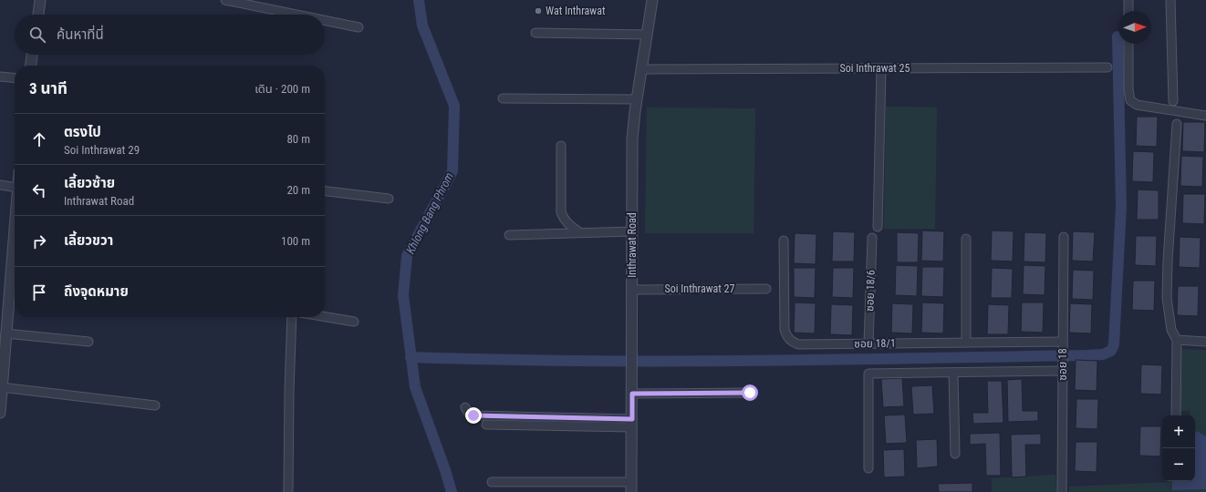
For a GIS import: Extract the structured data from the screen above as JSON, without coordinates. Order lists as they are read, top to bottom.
{
  "streets": {
    "street": [
      "Soi Inthrawat 25",
      "Inthrawat Road",
      "Soi Inthrawat 27",
      "ซอย 18/6",
      "ซอย 18/1",
      "ซอย 18"
    ]
  },
  "crossings": [
    ["Soi Inthrawat 25", "Inthrawat Road"],
    ["Inthrawat Road", "Soi Inthrawat 27"],
    ["ซอย 18/6", "ซอย 18/1"],
    ["ซอย 18/1", "ซอย 18"]
  ],
  "water": ["Khlong Bang Phrom"],
  "places": ["Wat Inthrawat"],
  "north": "right",
  "page": {
    "search": "ค้นหาที่นี่",
    "heading": ["3 นาที", "เดิน · 200 m"],
    "list": [
      ["ตรงไป", "Soi Inthrawat 29", "80 m"],
      ["เลี้ยวซ้าย", "Inthrawat Road", "20 m"],
      ["เลี้ยวขวา", "100 m"],
      "ถึงจุดหมาย"
    ],
    "map_buttons": ["+", "−"]
  }
}
